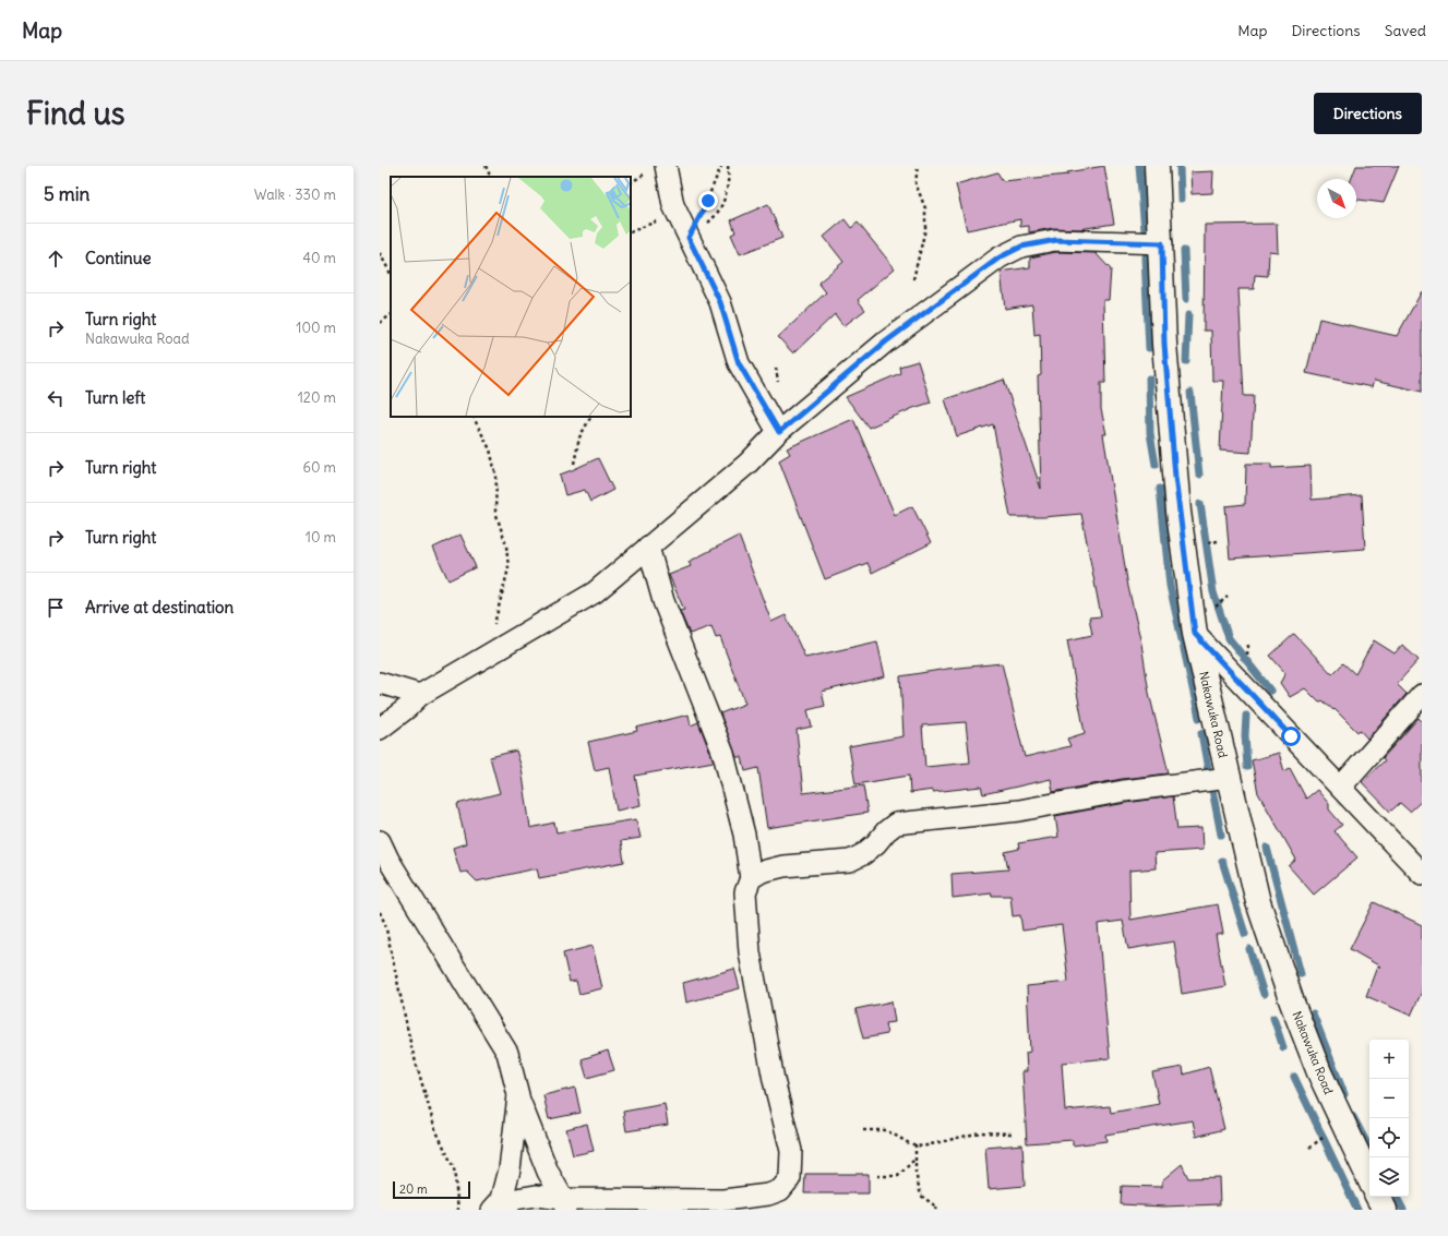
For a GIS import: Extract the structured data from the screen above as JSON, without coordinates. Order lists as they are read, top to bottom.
{
  "streets": {
    "main road": ["Nakawuka Road"]
  },
  "scale_bar": "20 m",
  "north": "bottom right",
  "page": {
    "header": "Map",
    "nav": ["Map", "Directions", "Saved"],
    "buttons": "Directions",
    "title": "Find us",
    "heading": ["5 min", "Walk · 330 m"],
    "list": [
      ["Continue", "40 m"],
      ["Turn right", "Nakawuka Road", "100 m"],
      ["Turn left", "120 m"],
      ["Turn right", "60 m"],
      ["Turn right", "10 m"],
      "Arrive at destination"
    ],
    "map_buttons": ["+", "−"],
    "scale": "20 m"
  }
}
